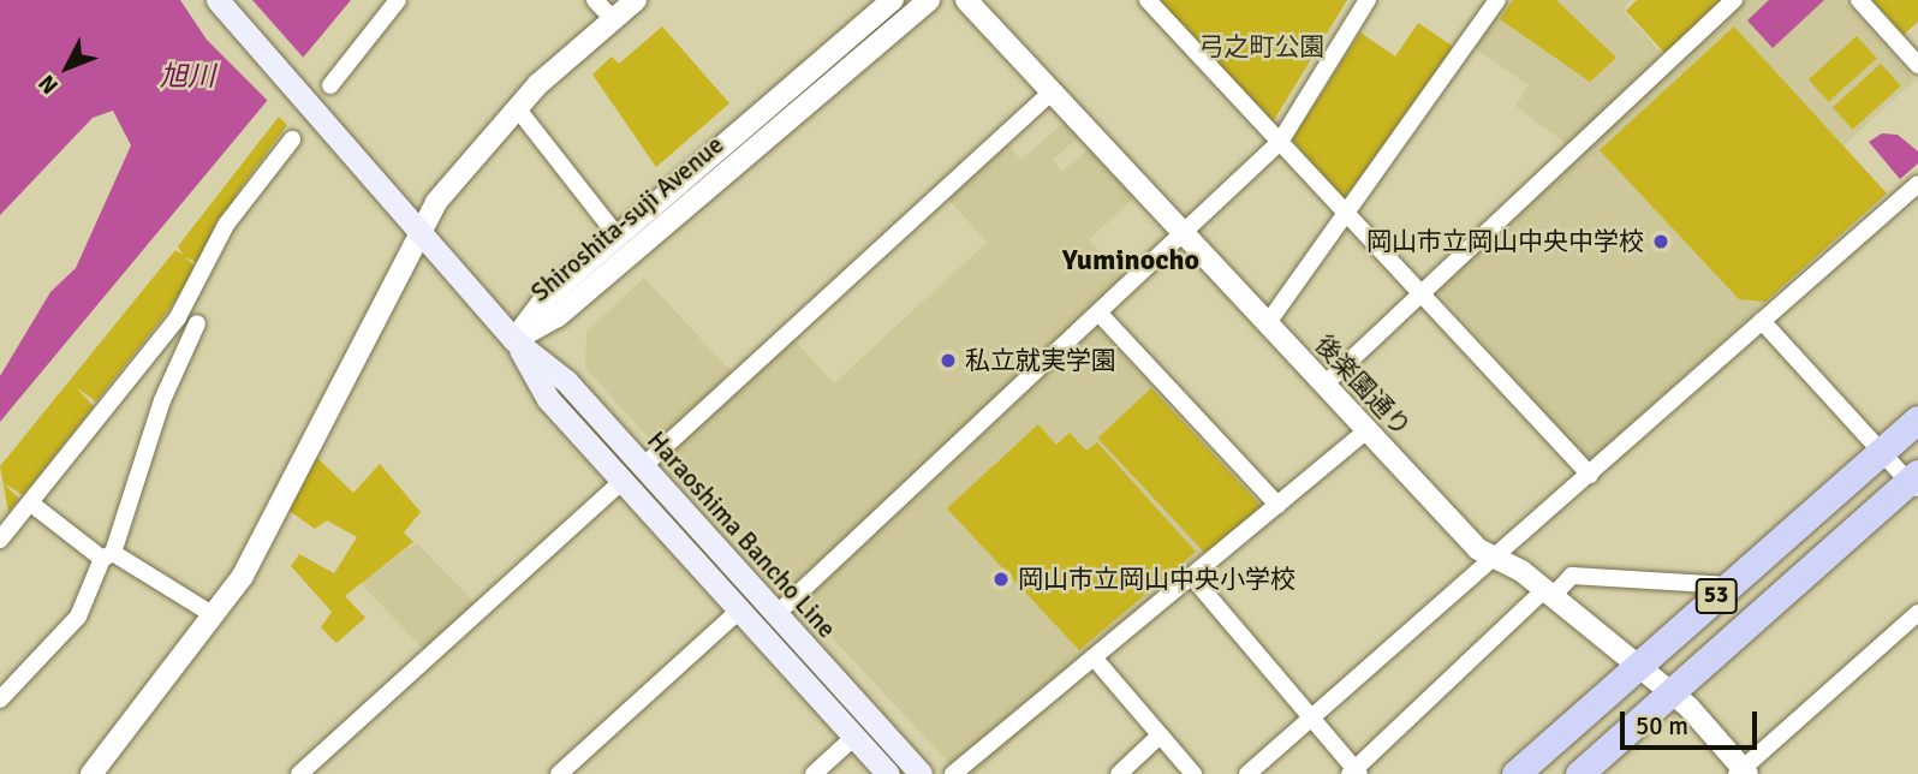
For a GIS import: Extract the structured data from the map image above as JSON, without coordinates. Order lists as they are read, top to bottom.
{
  "streets": {
    "highway": ["53"],
    "main road": ["Haraoshima Bancho Line"],
    "street": ["Shiroshita-suji Avenue", "後楽園通り"]
  },
  "crossings": [
    ["Shiroshita-suji Avenue", "Haraoshima Bancho Line"],
    ["後楽園通り", "53"]
  ],
  "districts": ["Yuminocho"],
  "water": ["旭川"],
  "parks": ["弓之町公園"],
  "places": ["岡山市立岡山中央中学校", "私立就実学園", "岡山市立岡山中央小学校"],
  "scale_bar": "50 m",
  "north": "bottom left"
}
